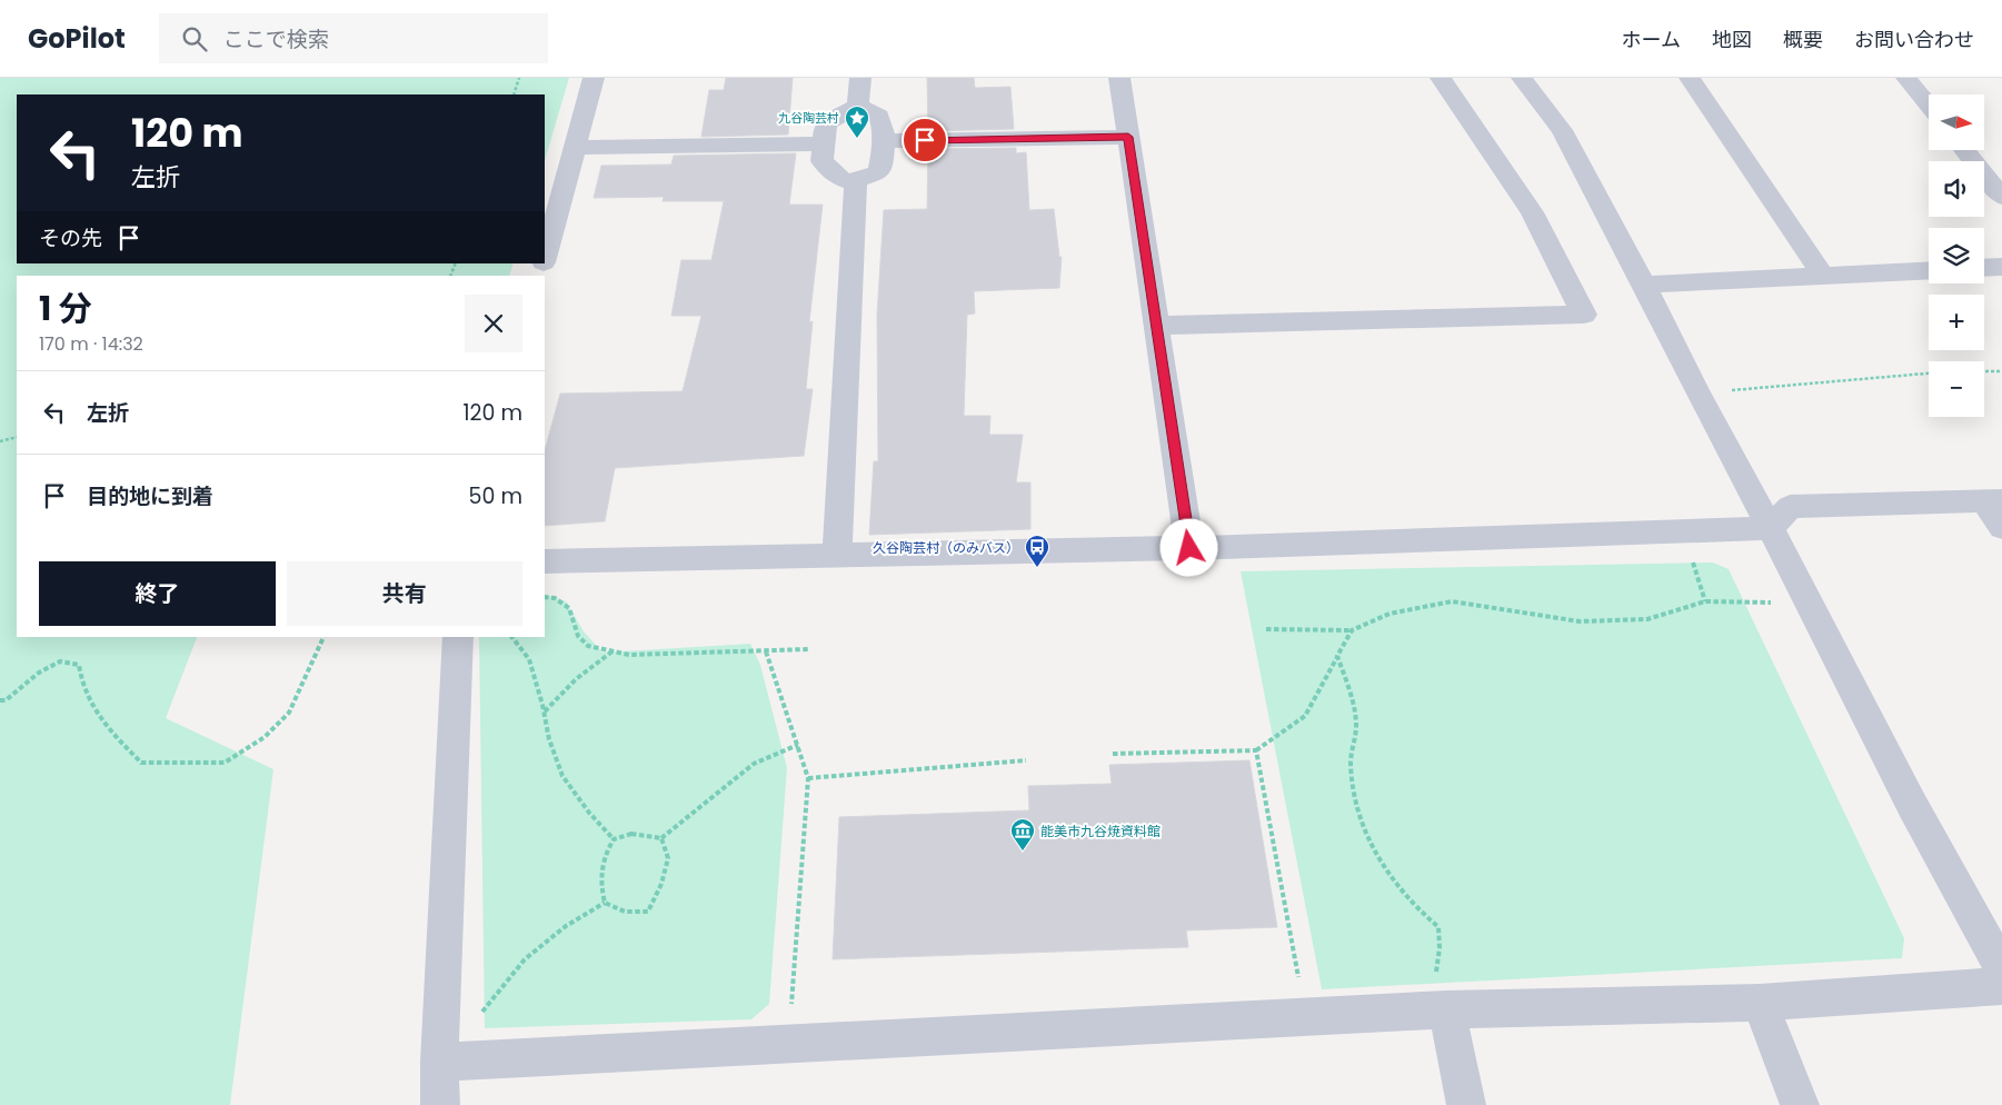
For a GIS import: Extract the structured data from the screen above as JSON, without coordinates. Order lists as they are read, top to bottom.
{
  "places": {
    "place": ["九谷陶芸村"],
    "bus stop": ["久谷陶芸村（のみバス）"],
    "museum": ["能美市九谷焼資料館"]
  },
  "north": "right",
  "page": {
    "header": "GoPilot",
    "search": "ここで検索",
    "nav": [
      "ホーム",
      "地図",
      "概要",
      "お問い合わせ"
    ],
    "map_buttons": ["+", "−"],
    "turn": ["120 m", "左折"],
    "then": "その先",
    "heading": ["1 分", "170 m · 14:32"],
    "list": [
      {
        "name": "左折",
        "value": "120 m"
      },
      {
        "name": "目的地に到着",
        "value": "50 m"
      }
    ],
    "buttons": ["終了", "共有"]
  }
}
